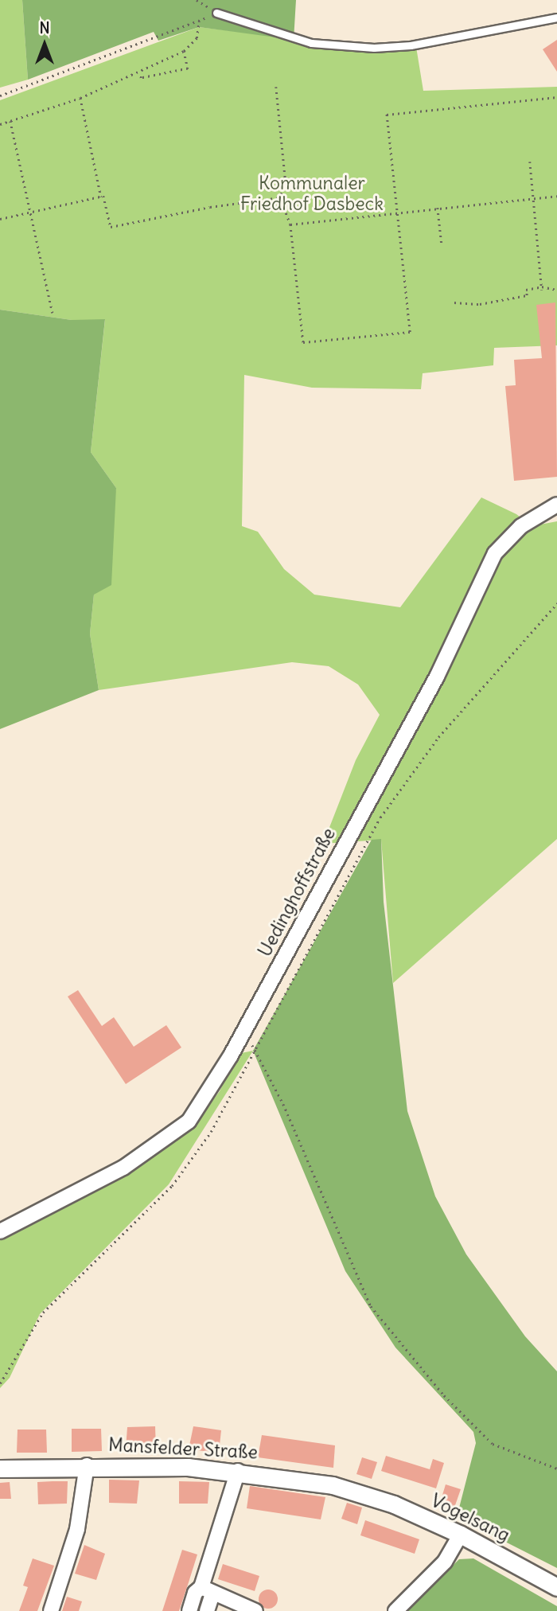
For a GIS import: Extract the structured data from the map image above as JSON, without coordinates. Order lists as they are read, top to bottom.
{
  "streets": {
    "street": ["Uedinghoffstraße", "Mansfelder Straße", "Vogelsang"]
  },
  "crossings": [
    ["Mansfelder Straße", "Vogelsang"]
  ],
  "parks": ["Kommunaler Friedhof Dasbeck"],
  "north": "top"
}
